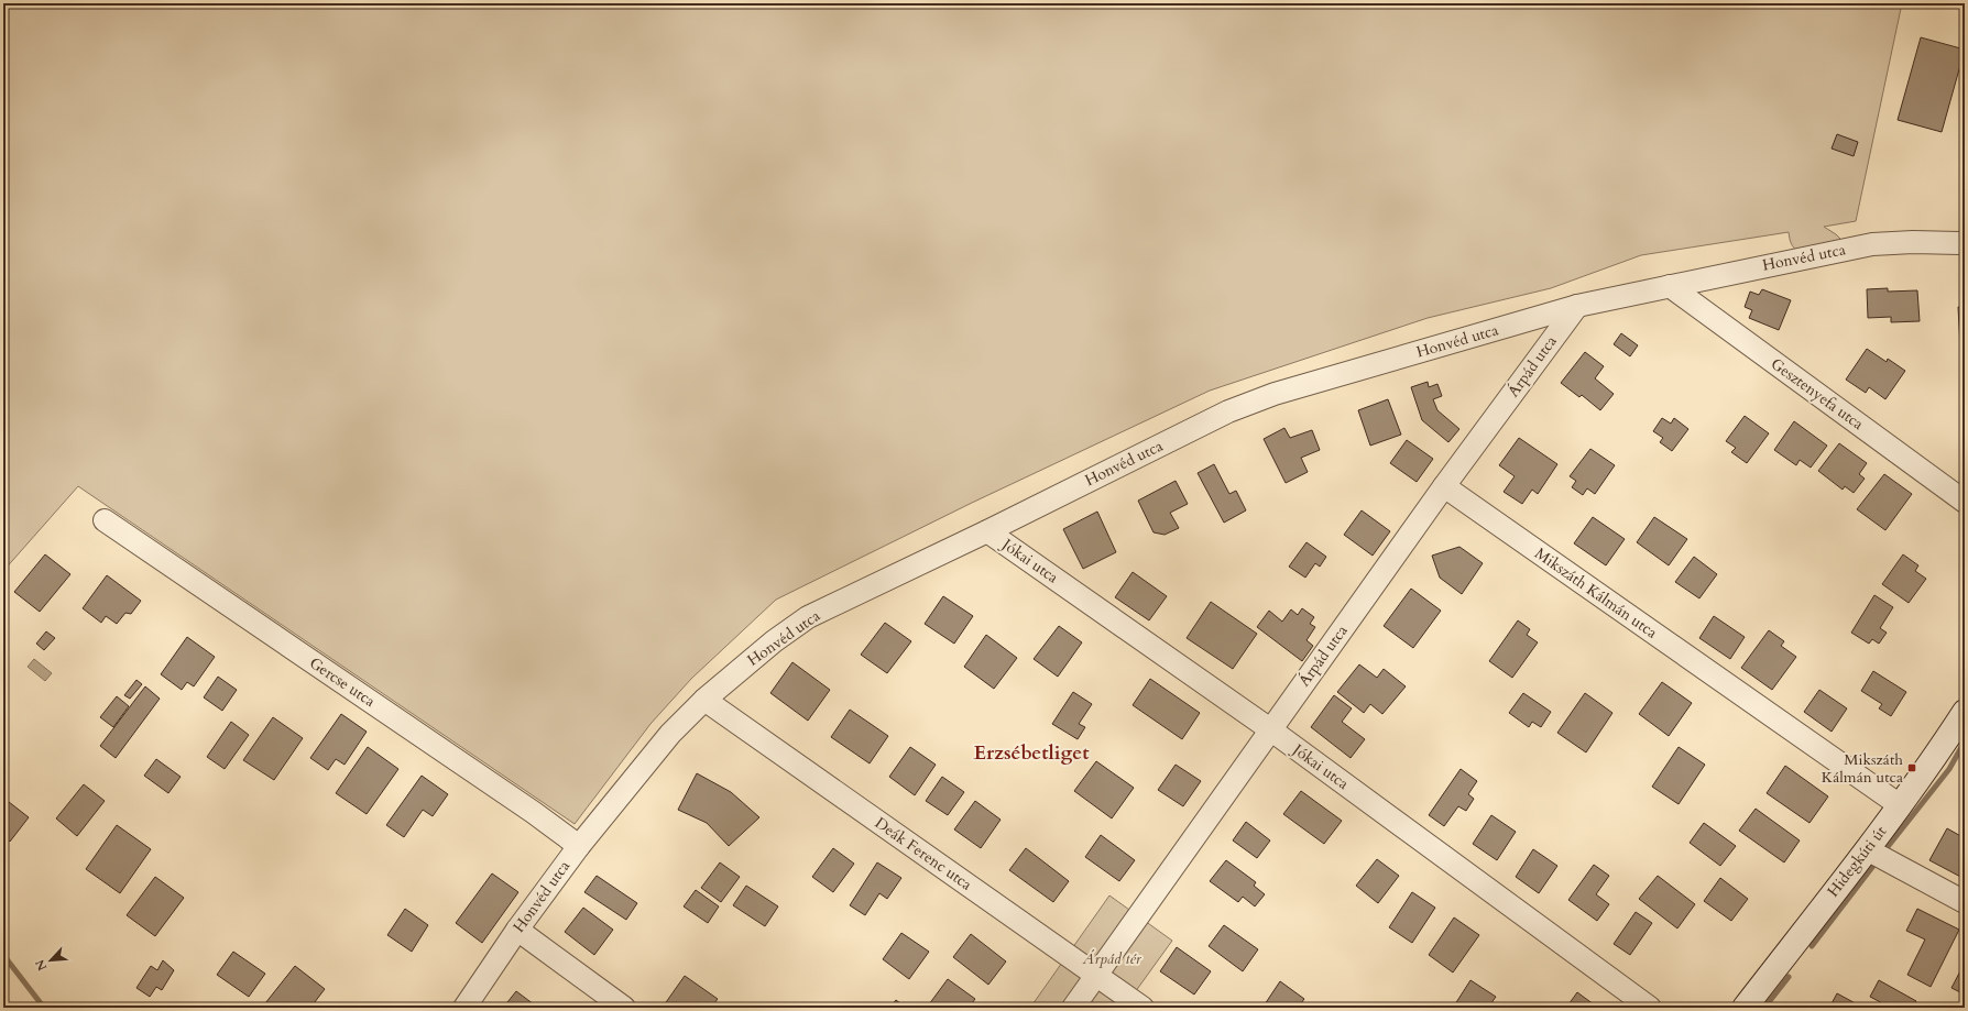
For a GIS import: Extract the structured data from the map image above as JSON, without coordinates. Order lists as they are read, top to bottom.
{
  "streets": {
    "main road": ["Hidegkúti út"],
    "street": [
      "Honvéd utca",
      "Árpád utca",
      "Gesztenyefa utca",
      "Jókai utca",
      "Mikszáth Kálmán utca",
      "Gercse utca",
      "Deák Ferenc utca"
    ]
  },
  "crossings": [
    ["Honvéd utca", "Árpád utca"],
    ["Honvéd utca", "Gesztenyefa utca"],
    ["Honvéd utca", "Jókai utca"],
    ["Honvéd utca", "Gercse utca"],
    ["Honvéd utca", "Deák Ferenc utca"],
    ["Árpád utca", "Jókai utca"],
    ["Árpád utca", "Mikszáth Kálmán utca"],
    ["Árpád utca", "Deák Ferenc utca"],
    ["Mikszáth Kálmán utca", "Hidegkúti út"]
  ],
  "districts": ["Erzsébetliget"],
  "parks": ["Árpád tér"],
  "places": {
    "transit": ["Mikszáth Kálmán utca"]
  },
  "north": "bottom left"
}
